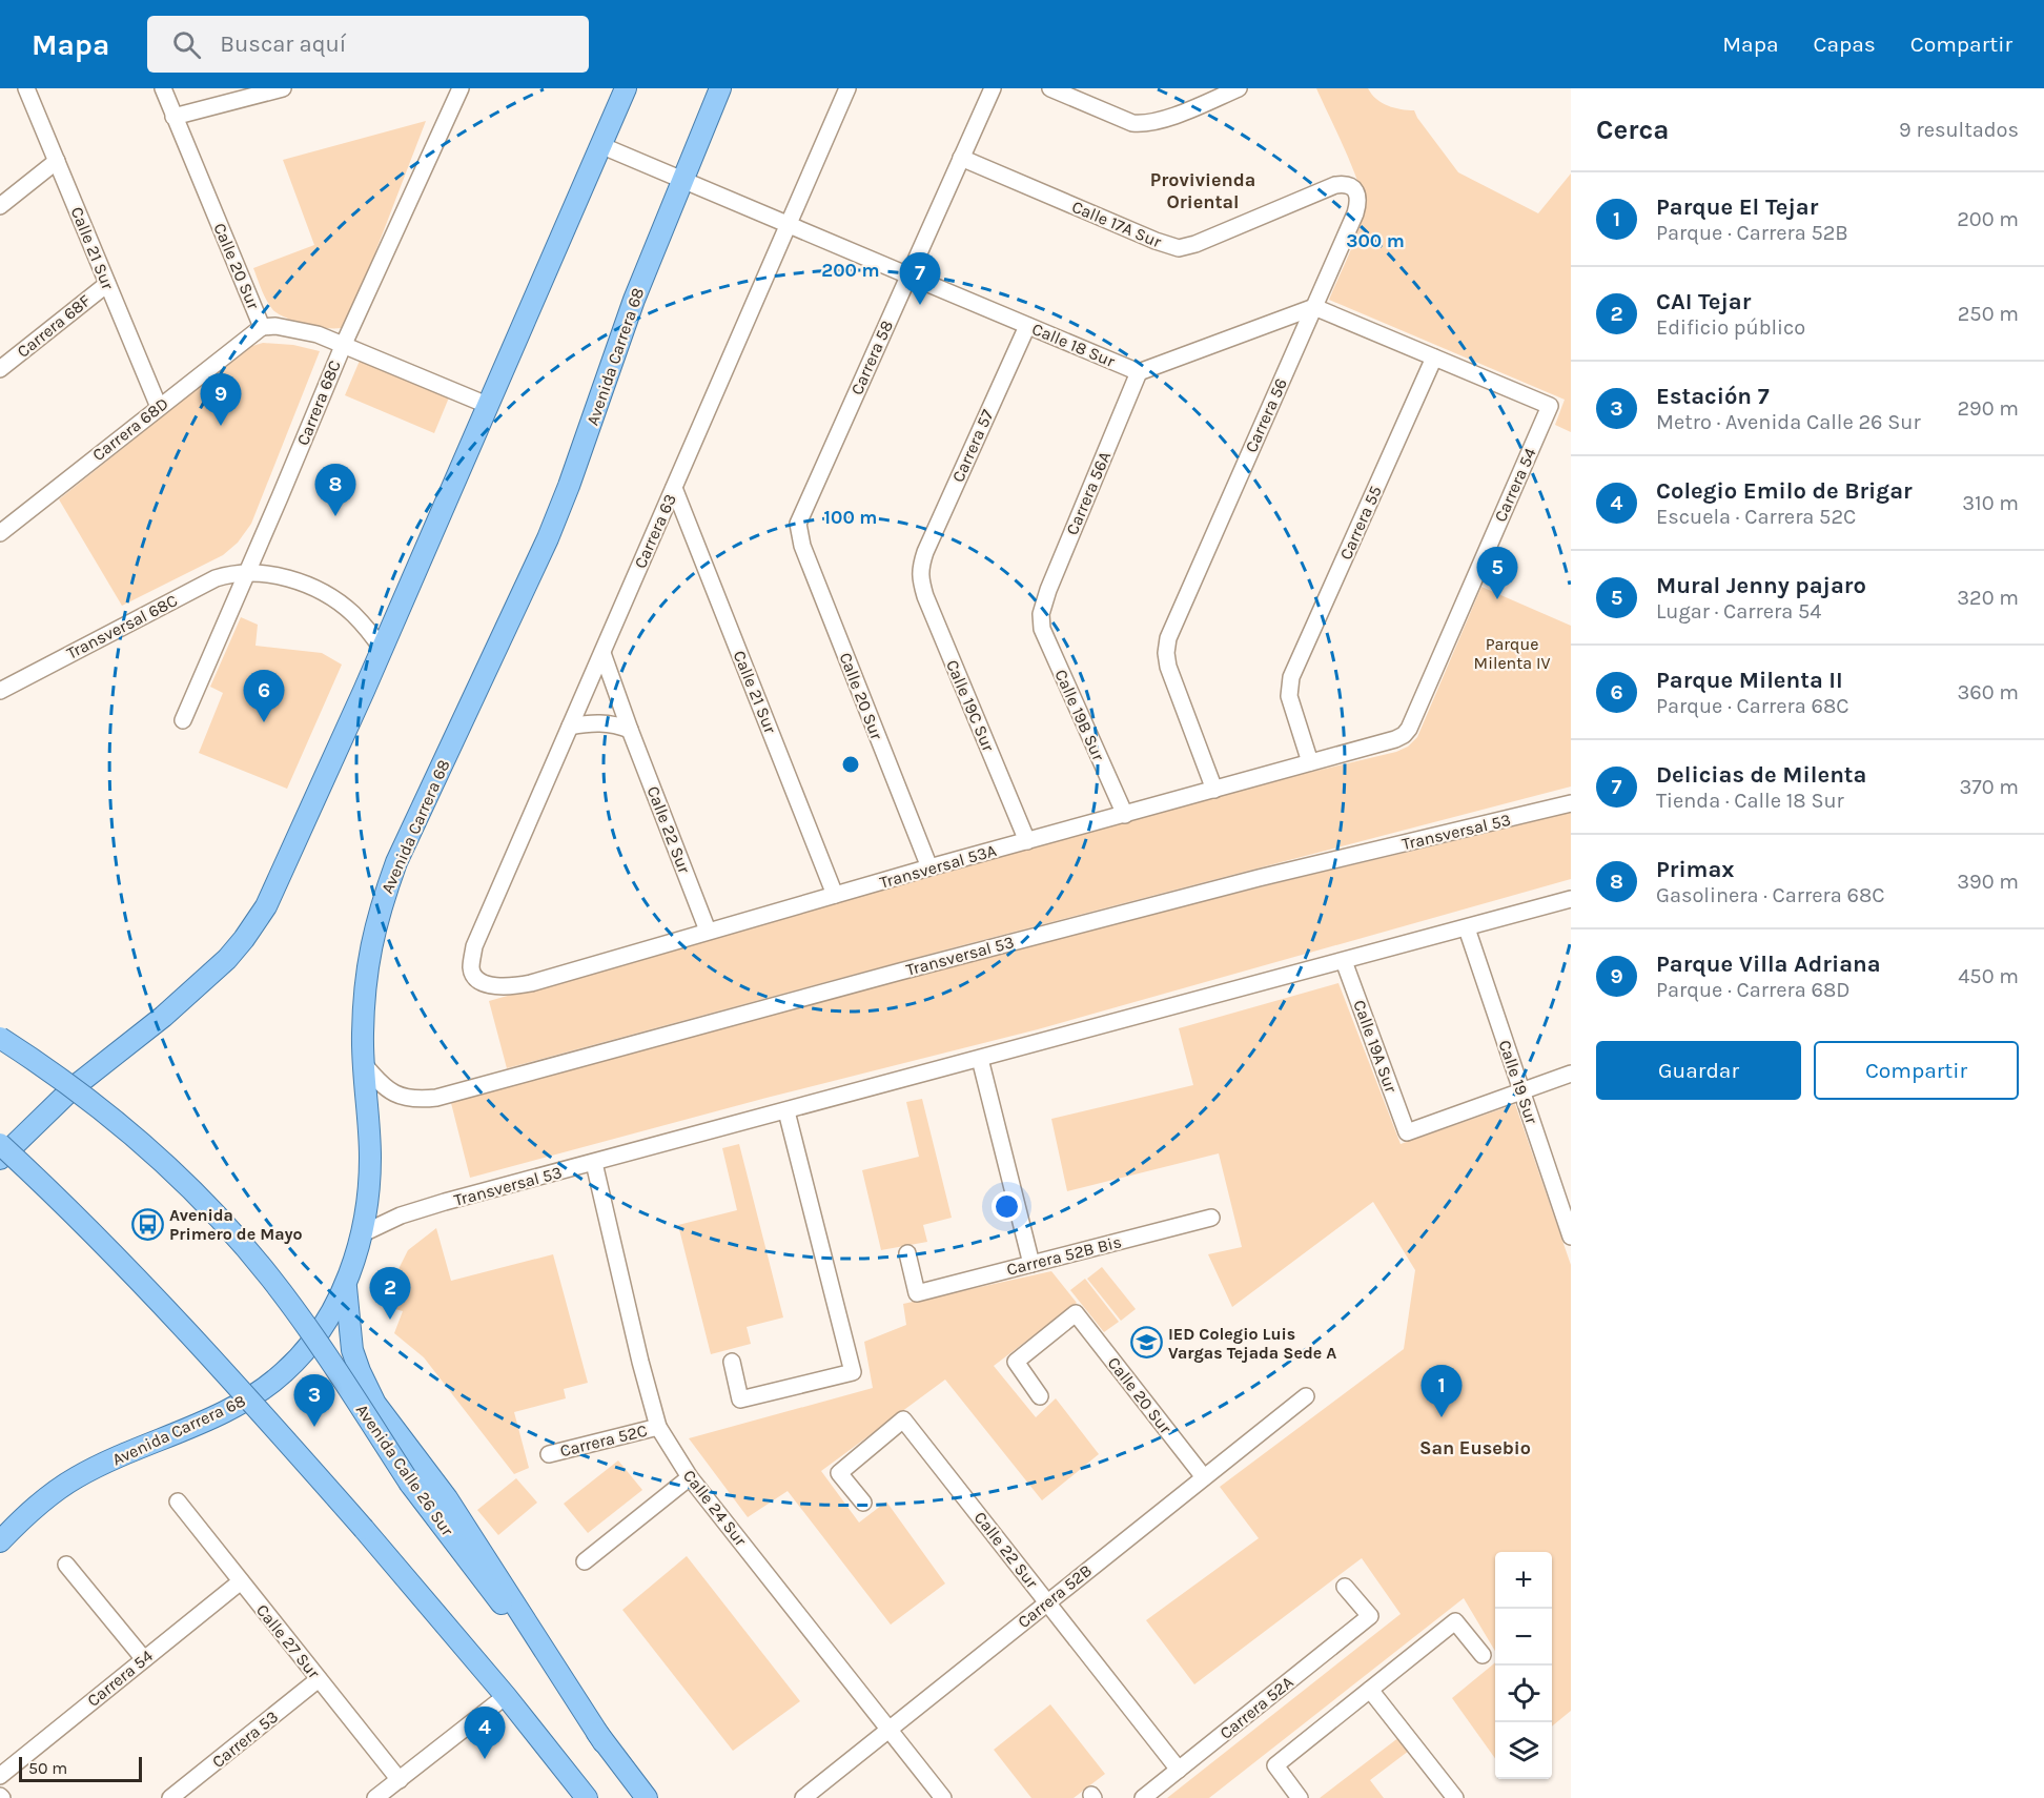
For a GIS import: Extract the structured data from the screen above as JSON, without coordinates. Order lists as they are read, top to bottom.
{
  "streets": {
    "main road": ["Avenida Carrera 68", "Avenida Calle 26 Sur"],
    "street": [
      "Calle 17A Sur",
      "Calle 21 Sur",
      "Calle 20 Sur",
      "Carrera 68F",
      "Calle 18 Sur",
      "Carrera 58",
      "Carrera 68C",
      "Carrera 56",
      "Carrera 68D",
      "Carrera 57",
      "Carrera 54",
      "Carrera 56A",
      "Carrera 55",
      "Carrera 63",
      "Transversal 68C",
      "Calle 19C Sur",
      "Calle 19B Sur",
      "Calle 22 Sur",
      "Transversal 53",
      "Transversal 53A",
      "Calle 19A Sur",
      "Calle 19 Sur",
      "Carrera 52B Bis",
      "Carrera 52C",
      "Calle 24 Sur",
      "Carrera 52B",
      "Calle 27 Sur",
      "Carrera 52A",
      "Carrera 53"
    ]
  },
  "crossings": [
    ["Calle 17A Sur", "Carrera 58"],
    ["Calle 17A Sur", "Carrera 56"],
    ["Calle 21 Sur", "Carrera 68F"],
    ["Calle 21 Sur", "Carrera 68D"],
    ["Calle 21 Sur", "Carrera 63"],
    ["Calle 21 Sur", "Transversal 53A"],
    ["Calle 20 Sur", "Carrera 58"],
    ["Calle 20 Sur", "Carrera 68C"],
    ["Calle 20 Sur", "Carrera 68D"],
    ["Calle 20 Sur", "Transversal 53A"],
    ["Calle 20 Sur", "Carrera 52B"],
    ["Calle 18 Sur", "Avenida Carrera 68"],
    ["Calle 18 Sur", "Carrera 58"],
    ["Calle 18 Sur", "Carrera 57"],
    ["Calle 18 Sur", "Carrera 56A"],
    ["Calle 18 Sur", "Carrera 63"],
    ["Avenida Carrera 68", "Transversal 53"],
    ["Carrera 68C", "Transversal 68C"],
    ["Carrera 56", "Transversal 53A"],
    ["Carrera 57", "Calle 19C Sur"],
    ["Carrera 54", "Carrera 55"],
    ["Carrera 54", "Transversal 53A"],
    ["Carrera 54", "Calle 27 Sur"],
    ["Carrera 56A", "Calle 19B Sur"],
    ["Carrera 55", "Transversal 53A"],
    ["Carrera 63", "Calle 22 Sur"],
    ["Carrera 63", "Transversal 53A"],
    ["Calle 19C Sur", "Transversal 53A"],
    ["Calle 19B Sur", "Transversal 53A"],
    ["Calle 22 Sur", "Transversal 53A"],
    ["Calle 22 Sur", "Carrera 52B"],
    ["Calle 22 Sur", "Carrera 52A"],
    ["Transversal 53", "Calle 19A Sur"],
    ["Transversal 53", "Calle 19 Sur"],
    ["Transversal 53", "Calle 24 Sur"],
    ["Calle 19A Sur", "Calle 19 Sur"],
    ["Carrera 52C", "Calle 24 Sur"],
    ["Calle 24 Sur", "Carrera 52B"],
    ["Calle 27 Sur", "Carrera 53"]
  ],
  "districts": ["Provivienda Oriental", "San Eusebio"],
  "parks": ["Parque Milenta IV"],
  "places": {
    "bus stop": ["Avenida Primero de Mayo"],
    "school or university": ["IED Colegio Luis Vargas Tejada Sede A"]
  },
  "scale_bar": "50 m",
  "page": {
    "header": "Mapa",
    "search": "Buscar aquí",
    "nav": ["Mapa", "Capas", "Compartir"],
    "heading": ["Cerca", "9 resultados"],
    "list": [
      {
        "mark": "1",
        "name": "Parque El Tejar",
        "note": "Parque · Carrera 52B",
        "value": "200 m"
      },
      {
        "mark": "2",
        "name": "CAI Tejar",
        "note": "Edificio público",
        "value": "250 m"
      },
      {
        "mark": "3",
        "name": "Estación 7",
        "note": "Metro · Avenida Calle 26 Sur",
        "value": "290 m"
      },
      {
        "mark": "4",
        "name": "Colegio Emilo de Brigar",
        "note": "Escuela · Carrera 52C",
        "value": "310 m"
      },
      {
        "mark": "5",
        "name": "Mural Jenny pajaro",
        "note": "Lugar · Carrera 54",
        "value": "320 m"
      },
      {
        "mark": "6",
        "name": "Parque Milenta II",
        "note": "Parque · Carrera 68C",
        "value": "360 m"
      },
      {
        "mark": "7",
        "name": "Delicias de Milenta",
        "note": "Tienda · Calle 18 Sur",
        "value": "370 m"
      },
      {
        "mark": "8",
        "name": "Primax",
        "note": "Gasolinera · Carrera 68C",
        "value": "390 m"
      },
      {
        "mark": "9",
        "name": "Parque Villa Adriana",
        "note": "Parque · Carrera 68D",
        "value": "450 m"
      }
    ],
    "pins": [
      "7",
      "9",
      "8",
      "5",
      "6",
      "2",
      "1",
      "3",
      "4"
    ],
    "buttons": ["Guardar", "Compartir"],
    "map_buttons": ["+", "−"],
    "scale": "50 m"
  },
  "rings": ["300 m", "200 m", "100 m"]
}
